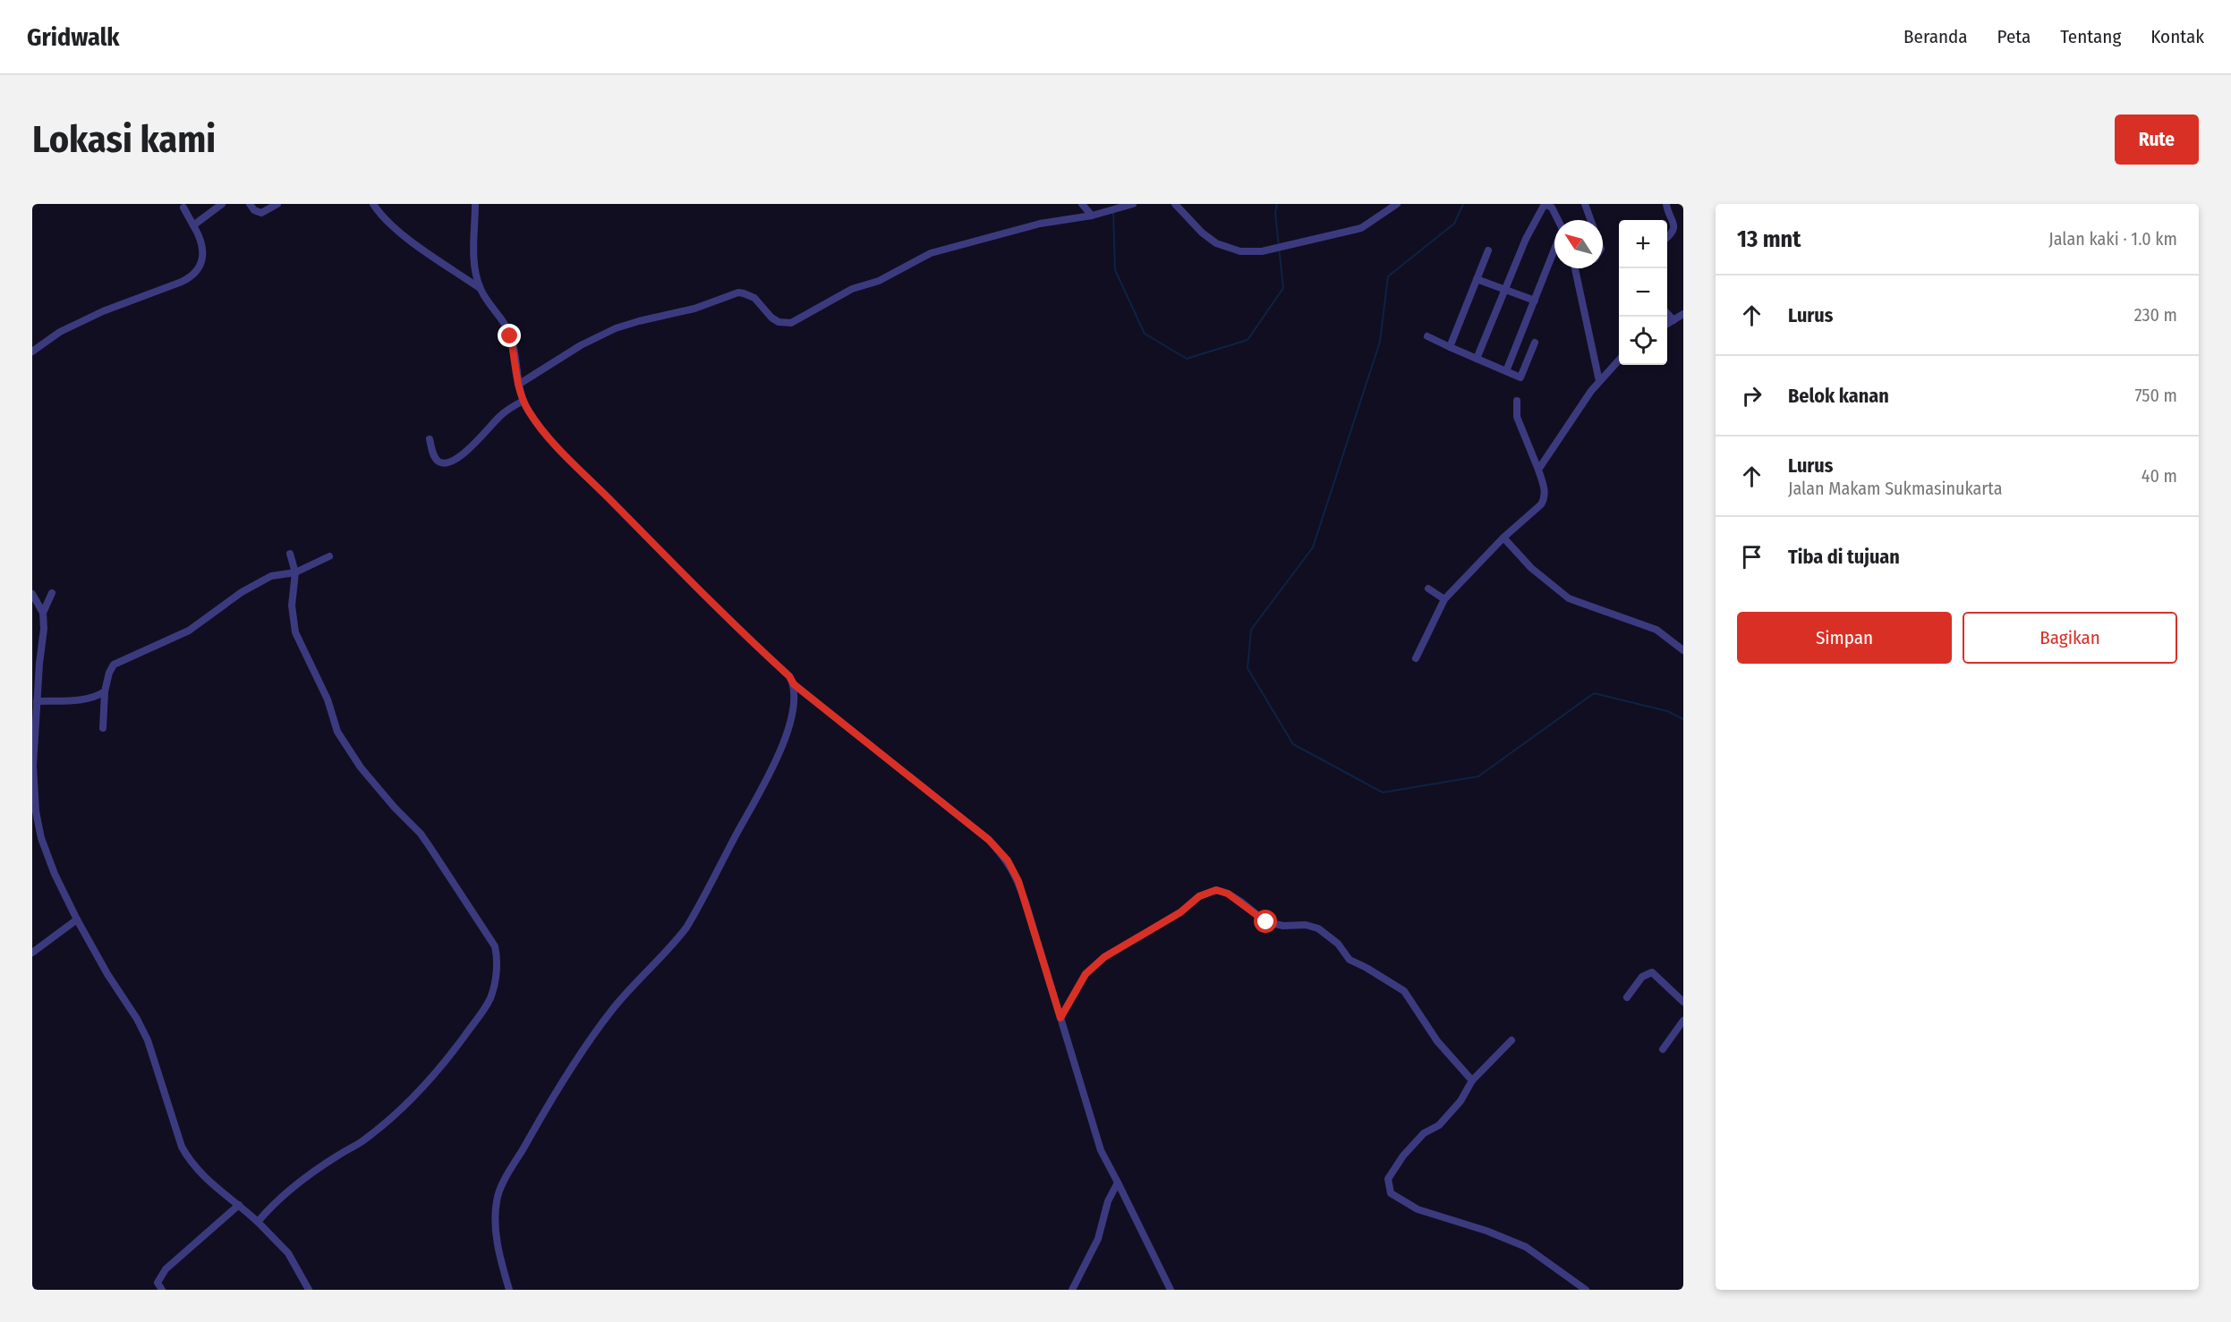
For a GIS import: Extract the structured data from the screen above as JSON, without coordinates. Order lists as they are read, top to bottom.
{
  "north": "top left",
  "page": {
    "header": "Gridwalk",
    "nav": [
      "Beranda",
      "Peta",
      "Tentang",
      "Kontak"
    ],
    "buttons": [
      "Rute",
      ["Simpan", "Bagikan"]
    ],
    "title": "Lokasi kami",
    "heading": ["13 mnt", "Jalan kaki · 1.0 km"],
    "map_buttons": ["+", "−"],
    "list": [
      ["Lurus", "230 m"],
      ["Belok kanan", "750 m"],
      ["Lurus", "Jalan Makam Sukmasinukarta", "40 m"],
      "Tiba di tujuan"
    ]
  }
}
